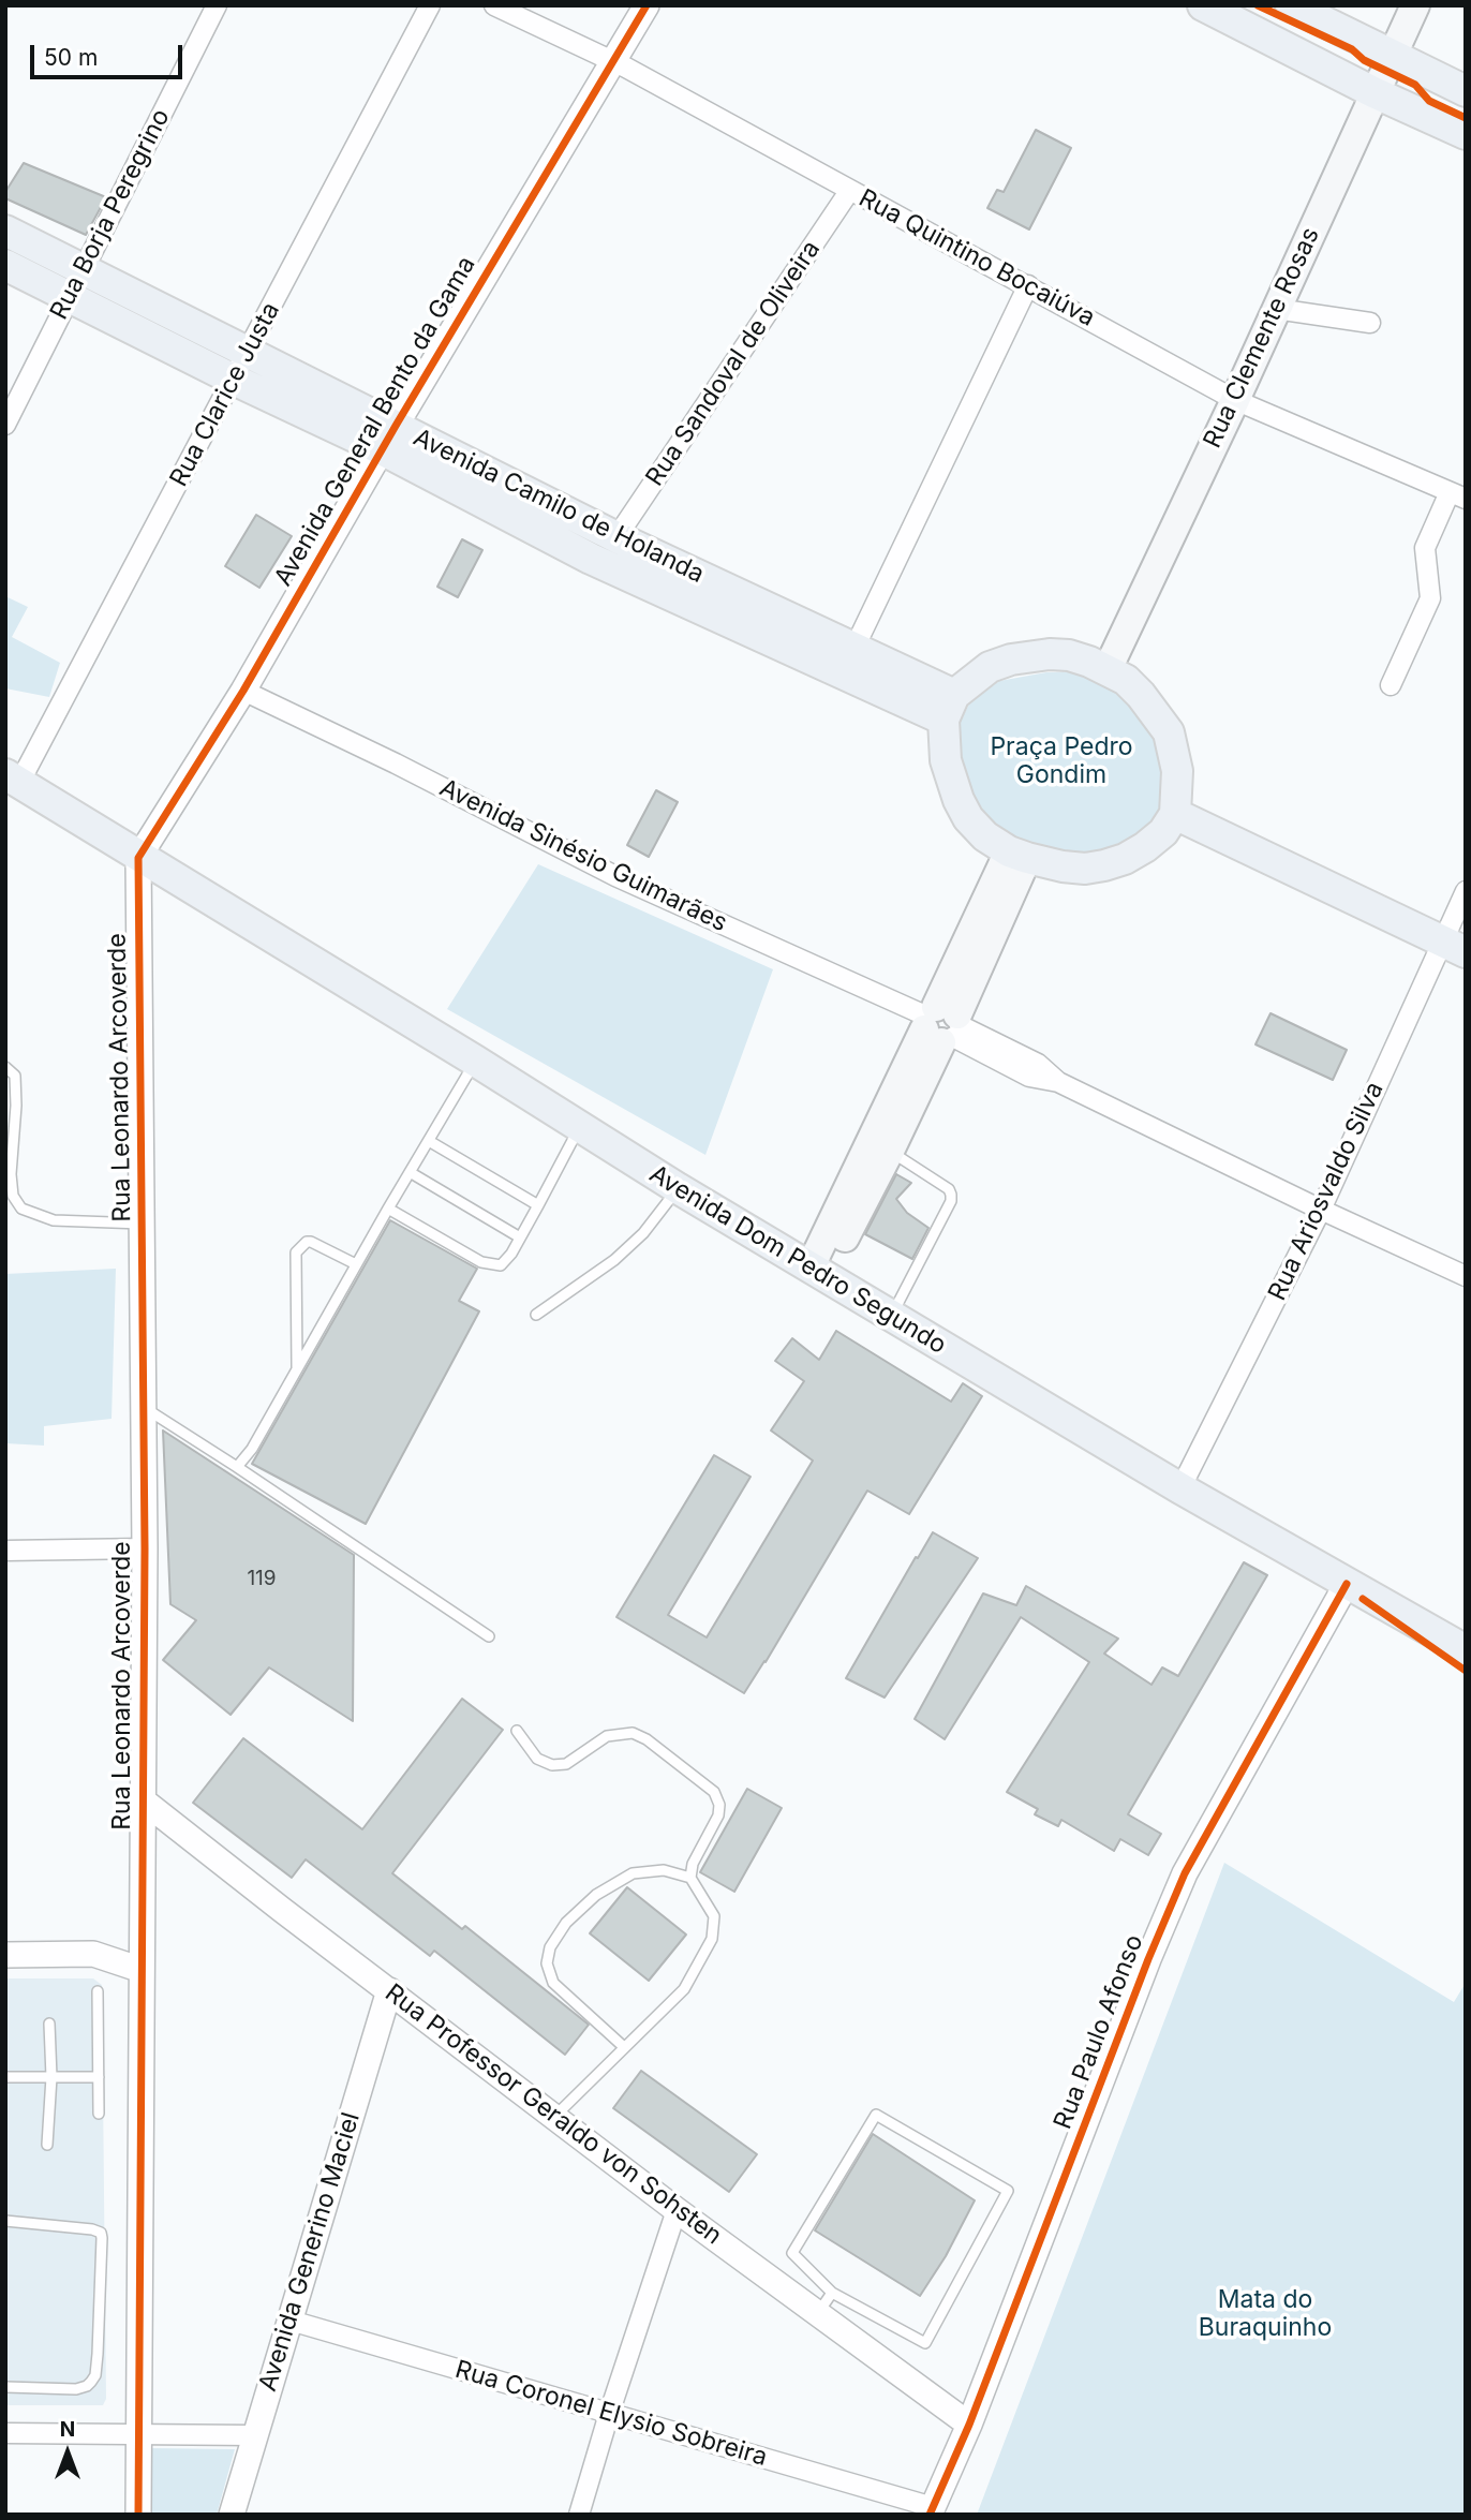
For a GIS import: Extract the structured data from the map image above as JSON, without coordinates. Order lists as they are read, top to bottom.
{
  "streets": {
    "main road": ["Rua Clemente Rosas", "Avenida Camilo de Holanda", "Avenida Dom Pedro Segundo"],
    "street": [
      "Rua Borja Peregrino",
      "Rua Quintino Bocaiúva",
      "Rua Sandoval de Oliveira",
      "Rua Clarice Justa",
      "Avenida General Bento da Gama",
      "Avenida Sinésio Guimarães",
      "Rua Leonardo Arcoverde",
      "Rua Ariosvaldo Silva",
      "Rua Paulo Afonso",
      "Rua Professor Geraldo von Sohsten",
      "Avenida Generino Maciel",
      "Rua Coronel Elysio Sobreira"
    ]
  },
  "crossings": [
    ["Rua Borja Peregrino", "Avenida Camilo de Holanda"],
    ["Rua Quintino Bocaiúva", "Rua Clemente Rosas"],
    ["Rua Quintino Bocaiúva", "Rua Sandoval de Oliveira"],
    ["Rua Quintino Bocaiúva", "Avenida General Bento da Gama"],
    ["Rua Clemente Rosas", "Avenida Camilo de Holanda"],
    ["Rua Sandoval de Oliveira", "Avenida Camilo de Holanda"],
    ["Rua Clarice Justa", "Avenida Camilo de Holanda"],
    ["Rua Clarice Justa", "Avenida Dom Pedro Segundo"],
    ["Avenida General Bento da Gama", "Avenida Camilo de Holanda"],
    ["Avenida General Bento da Gama", "Avenida Sinésio Guimarães"],
    ["Avenida General Bento da Gama", "Rua Leonardo Arcoverde"],
    ["Avenida General Bento da Gama", "Avenida Dom Pedro Segundo"],
    ["Avenida Sinésio Guimarães", "Rua Ariosvaldo Silva"],
    ["Rua Leonardo Arcoverde", "Avenida Dom Pedro Segundo"],
    ["Rua Leonardo Arcoverde", "Rua Professor Geraldo von Sohsten"],
    ["Rua Ariosvaldo Silva", "Avenida Dom Pedro Segundo"],
    ["Avenida Dom Pedro Segundo", "Rua Paulo Afonso"],
    ["Rua Paulo Afonso", "Rua Professor Geraldo von Sohsten"],
    ["Rua Paulo Afonso", "Rua Coronel Elysio Sobreira"],
    ["Rua Professor Geraldo von Sohsten", "Avenida Generino Maciel"],
    ["Avenida Generino Maciel", "Rua Coronel Elysio Sobreira"]
  ],
  "parks": ["Praça Pedro Gondim", "Mata do Buraquinho"],
  "house_numbers": ["119"],
  "scale_bar": "50 m",
  "north": "top"
}
